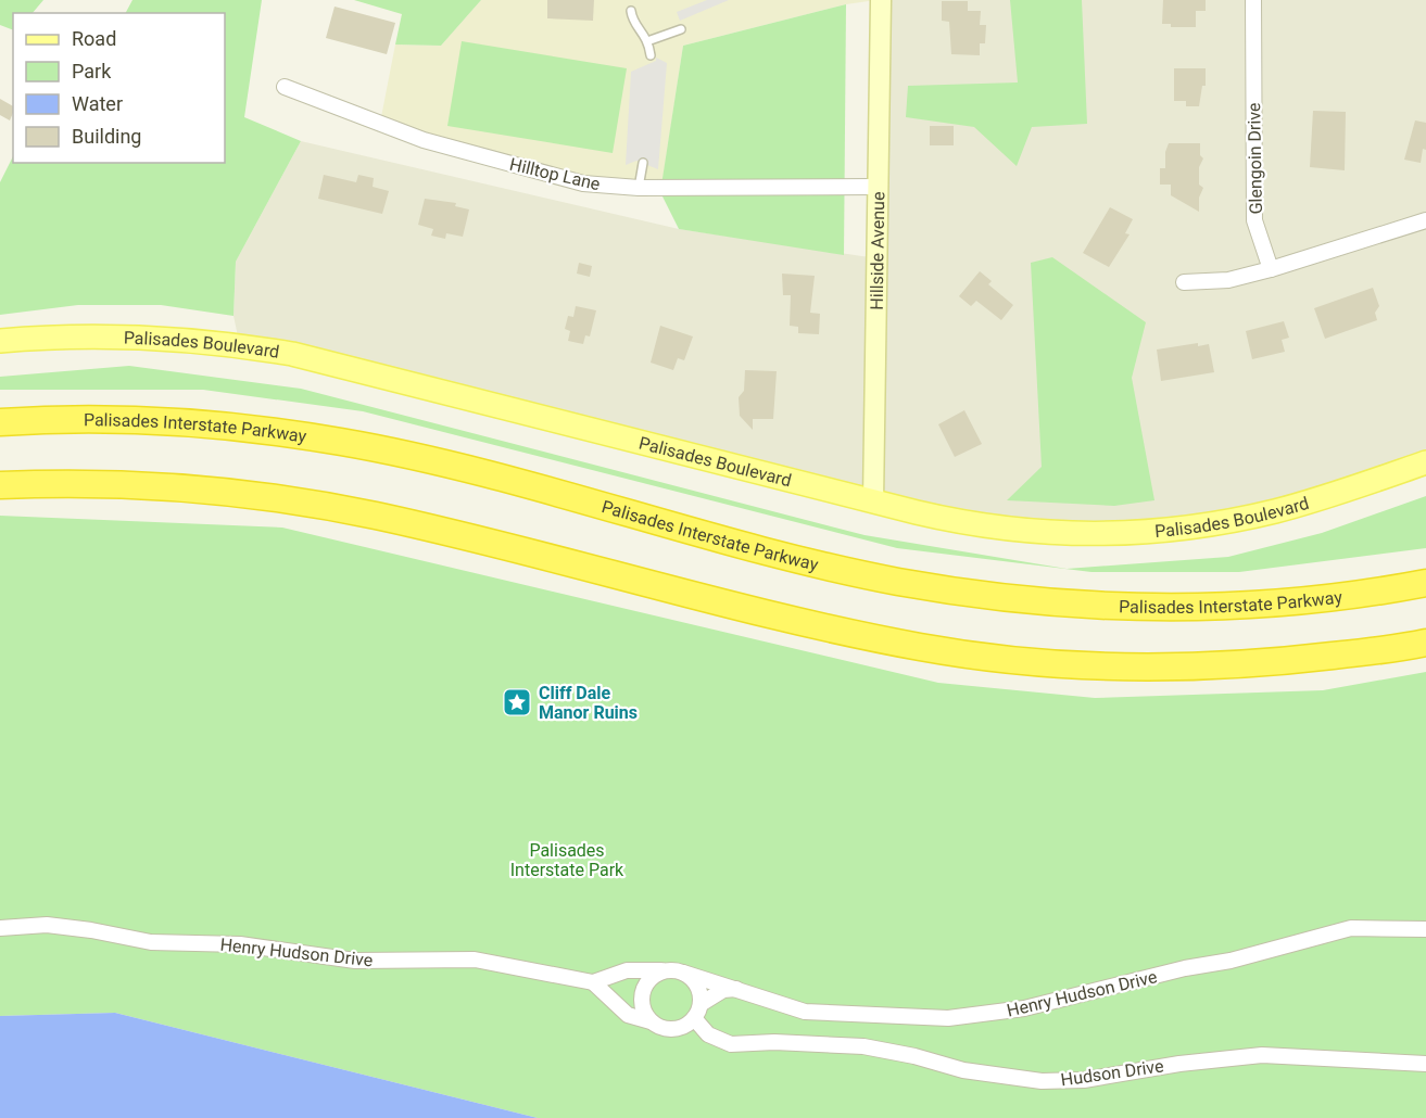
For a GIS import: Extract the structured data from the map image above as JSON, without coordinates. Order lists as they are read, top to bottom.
{
  "streets": {
    "highway": ["Palisades Interstate Parkway"],
    "main road": ["Hillside Avenue", "Palisades Boulevard"],
    "street": [
      "Glengoin Drive",
      "Hilltop Lane",
      "Henry Hudson Drive",
      "Hudson Drive"
    ]
  },
  "crossings": [
    ["Hilltop Lane", "Hillside Avenue"],
    ["Hillside Avenue", "Palisades Boulevard"],
    ["Henry Hudson Drive", "Hudson Drive"]
  ],
  "parks": ["Palisades Interstate Park"],
  "places": {
    "place": ["Cliff Dale Manor Ruins"]
  },
  "legend": [
    "Road",
    "Park",
    "Water",
    "Building"
  ]
}
